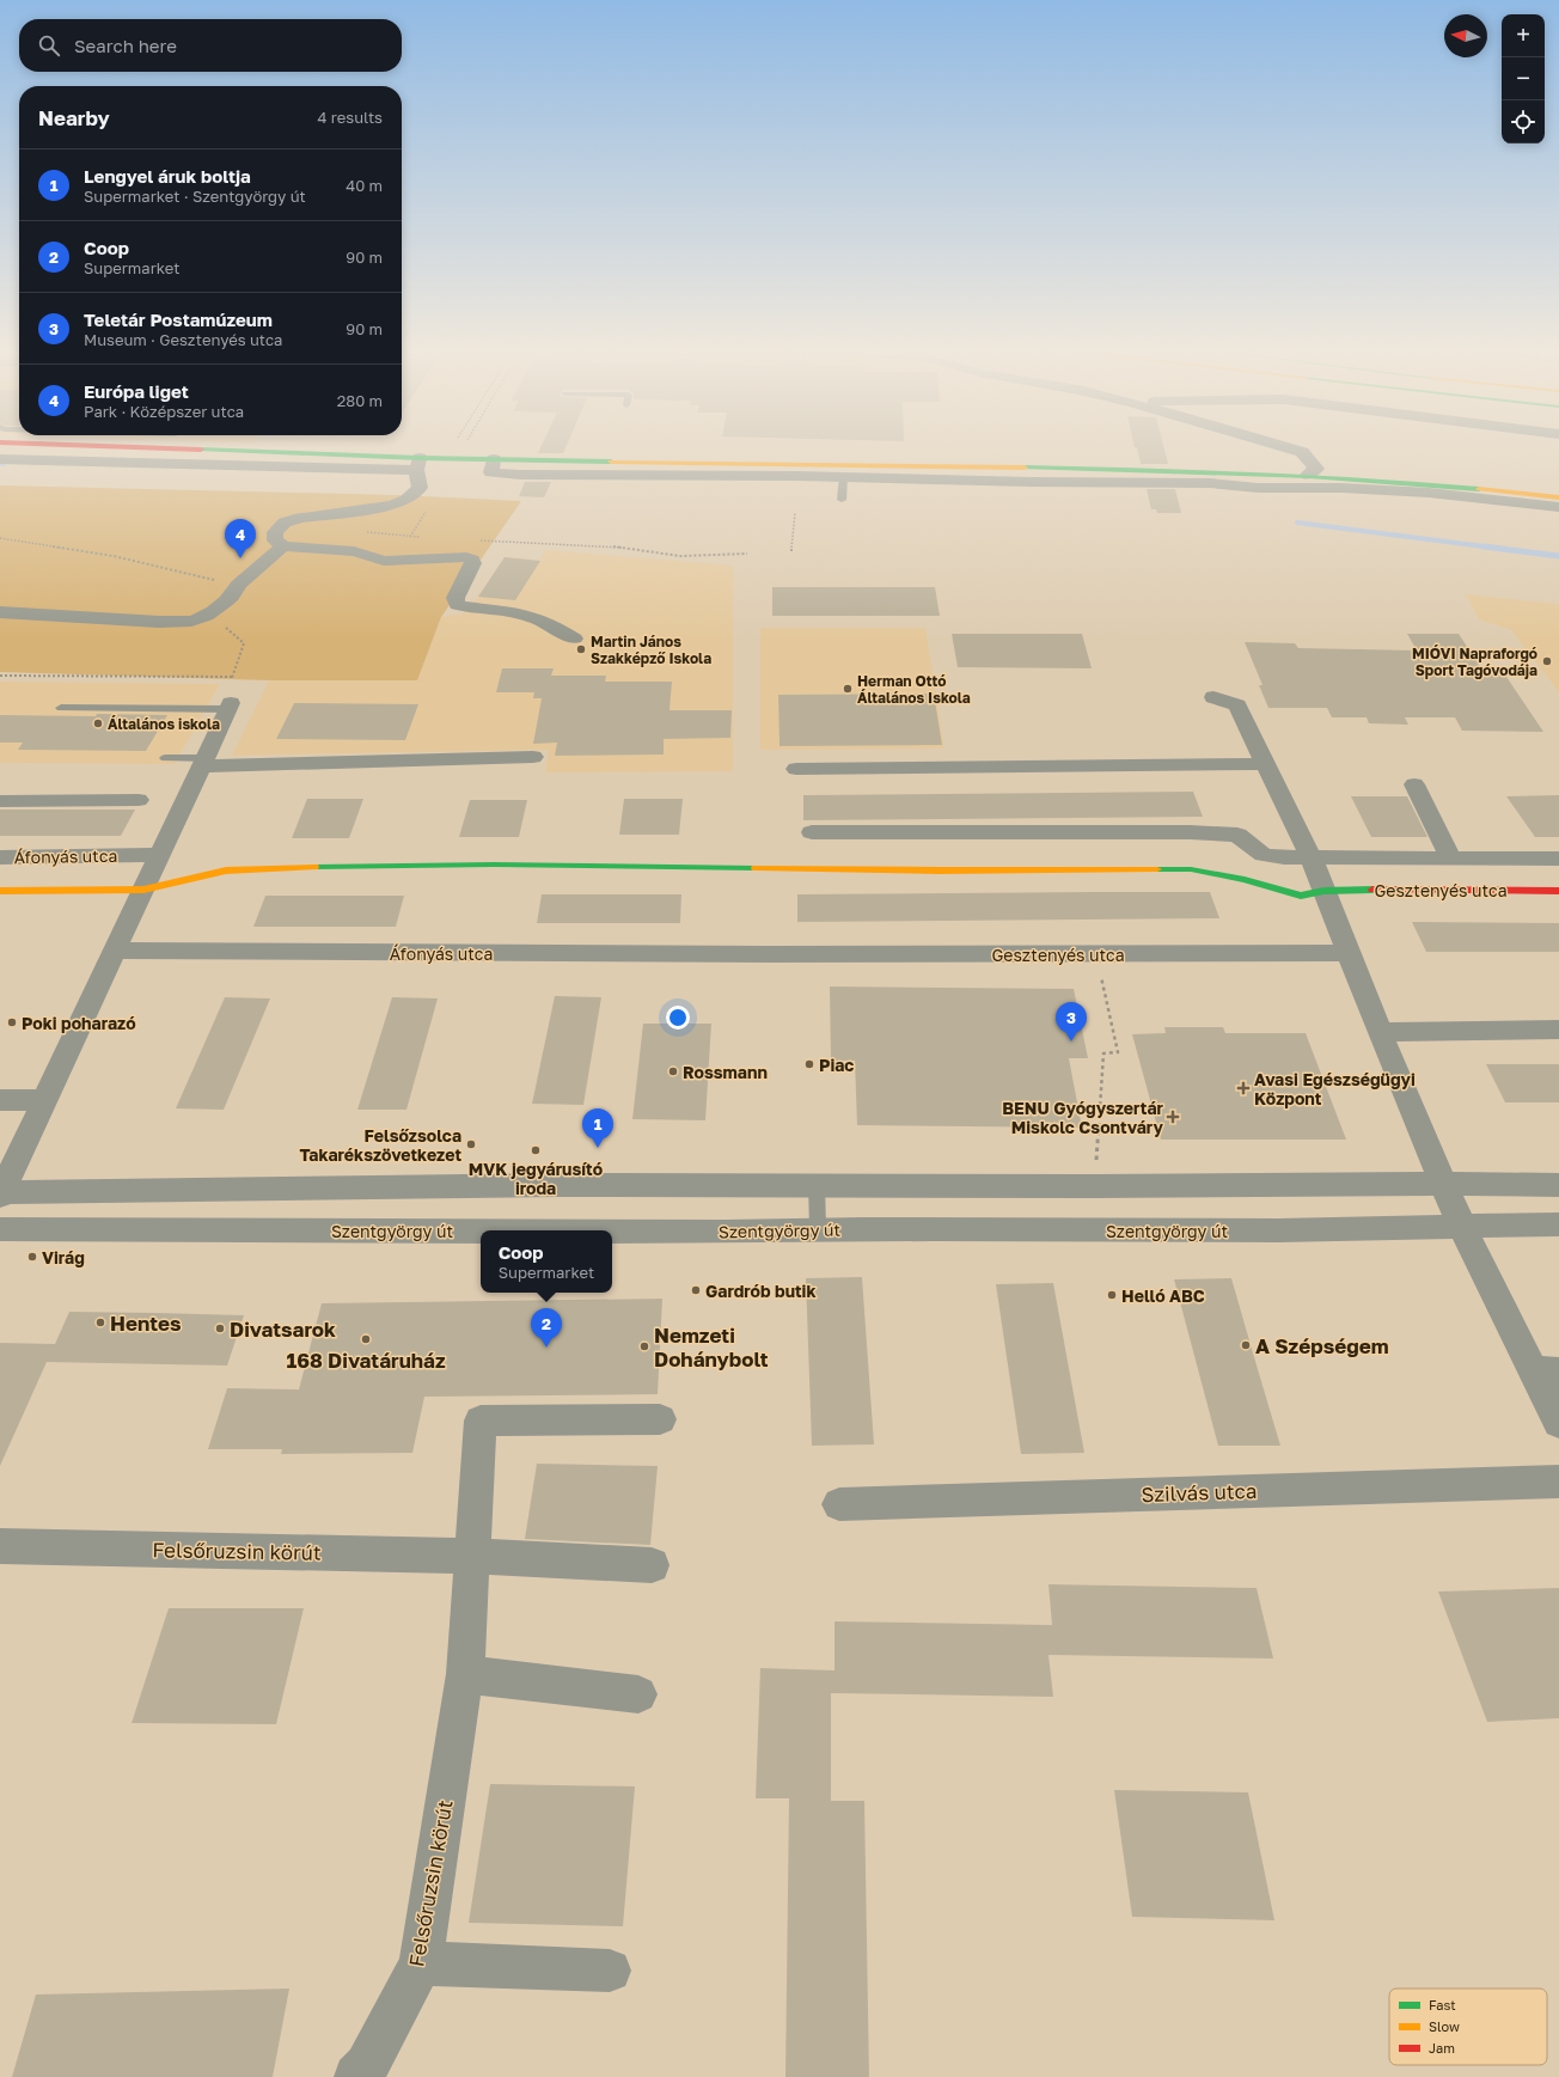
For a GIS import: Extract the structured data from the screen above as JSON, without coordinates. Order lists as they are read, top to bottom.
{
  "streets": {
    "street": [
      "Áfonyás utca",
      "Gesztenyés utca",
      "Szentgyörgy út",
      "Szilvás utca",
      "Felsőruzsin körút"
    ]
  },
  "crossings": [
    ["Áfonyás utca", "Gesztenyés utca"]
  ],
  "places": {
    "other": [
      "Martin János Szakképző Iskola",
      "MIÓVI Napraforgó Sport Tagóvodája",
      "Herman Ottó Általános Iskola",
      "Általános iskola",
      "Poki poharazó",
      "Piac",
      "Rossmann",
      "Felsőzsolca Takarékszövetkezet",
      "MVK jegyárusító iroda",
      "Virág",
      "Gardrób butik",
      "Helló ABC",
      "Hentes",
      "Divatsarok",
      "168 Divatáruház",
      "A Szépségem",
      "Nemzeti Dohánybolt"
    ],
    "health": ["Avasi Egészségügyi Központ", "BENU Gyógyszertár Miskolc Csontváry"]
  },
  "legend": ["Fast", "Slow", "Jam"],
  "north": "left",
  "page": {
    "map_buttons": ["+", "−"],
    "search": "Search here",
    "heading": ["Nearby", "4 results"],
    "list": [
      {
        "mark": "1",
        "name": "Lengyel áruk boltja",
        "note": "Supermarket · Szentgyörgy út",
        "value": "40 m"
      },
      {
        "mark": "2",
        "name": "Coop",
        "note": "Supermarket",
        "value": "90 m"
      },
      {
        "mark": "3",
        "name": "Teletár Postamúzeum",
        "note": "Museum · Gesztenyés utca",
        "value": "90 m"
      },
      {
        "mark": "4",
        "name": "Európa liget",
        "note": "Park · Középszer utca",
        "value": "280 m"
      }
    ],
    "pins": [
      "4",
      "3",
      "1",
      "2"
    ],
    "popup": ["Coop", "Supermarket"]
  }
}
